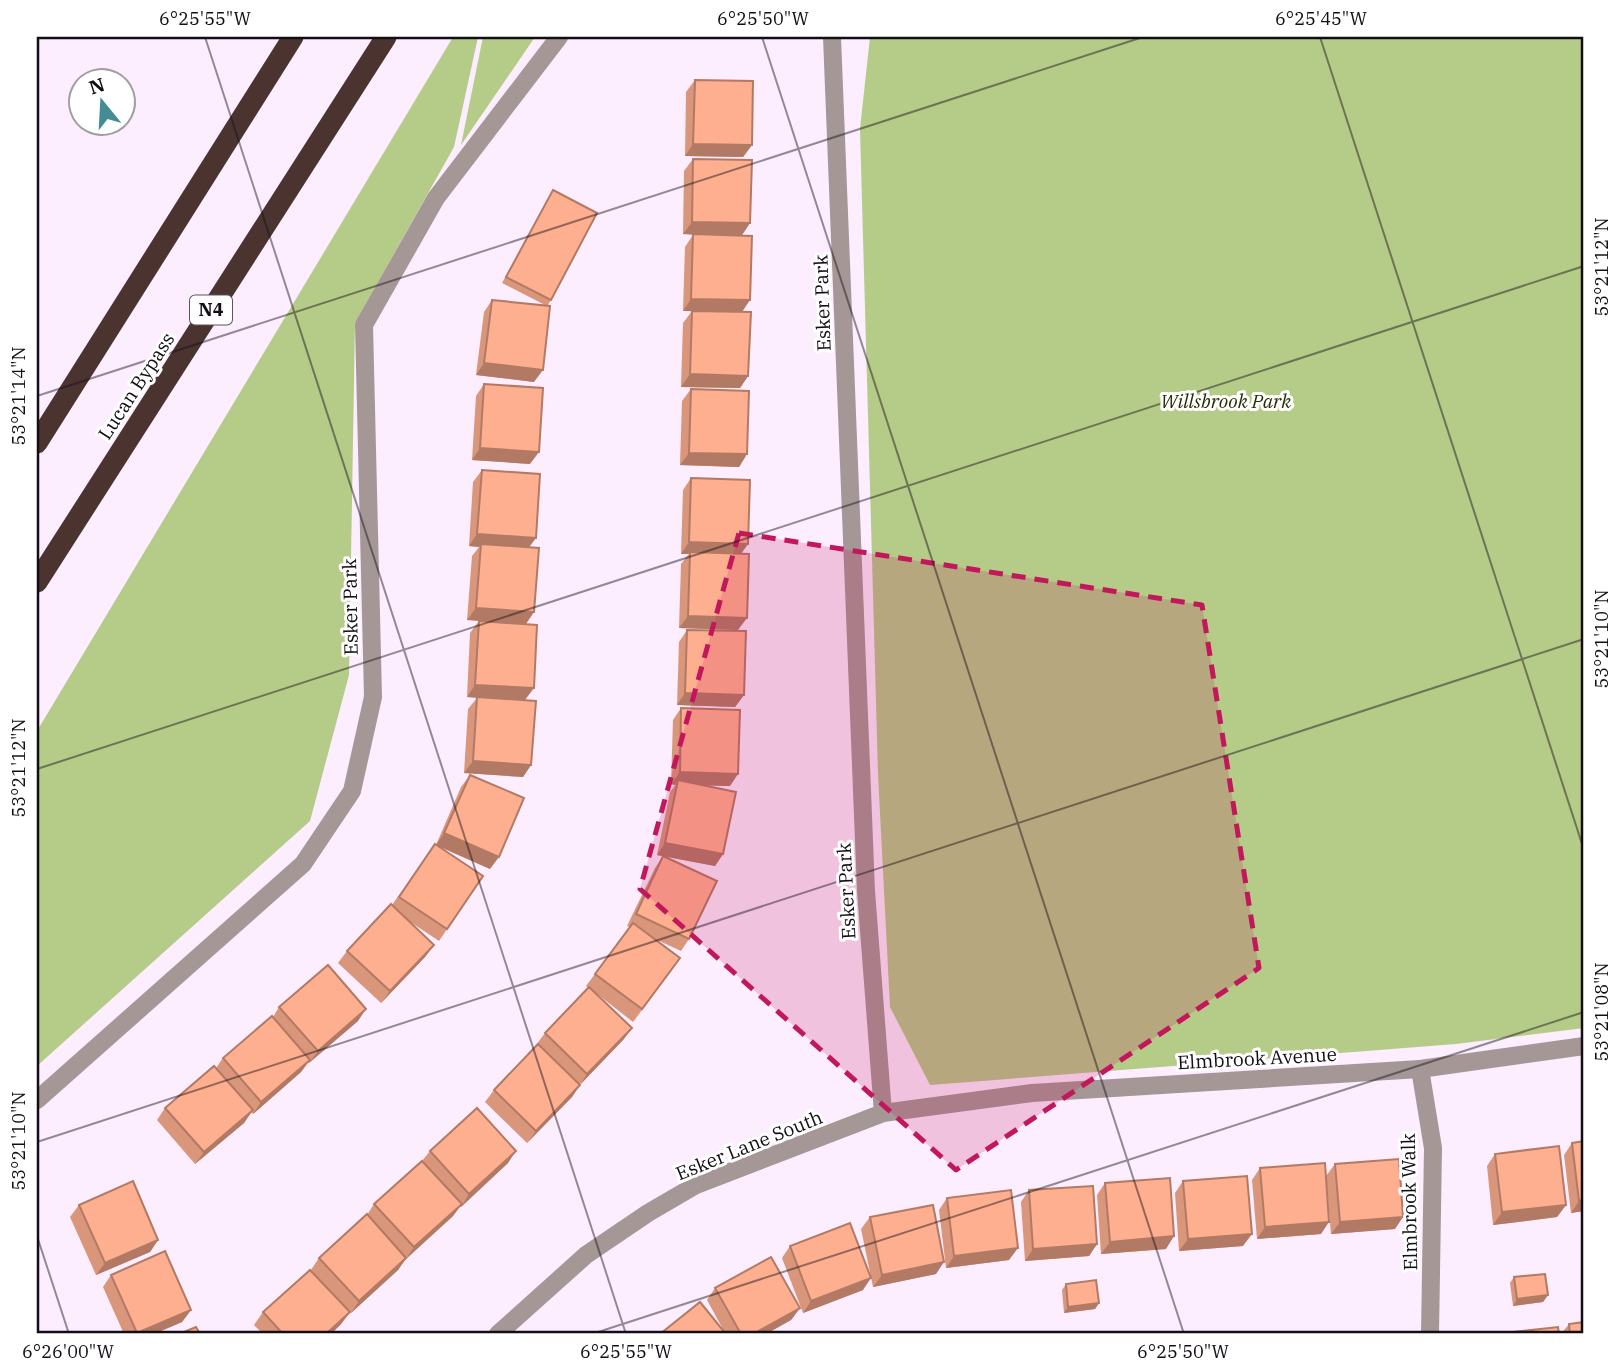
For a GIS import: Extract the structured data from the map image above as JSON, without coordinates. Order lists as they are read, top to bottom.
{
  "streets": {
    "highway": ["N4", "Lucan Bypass"],
    "street": [
      "Esker Park",
      "Elmbrook Avenue",
      "Esker Lane South",
      "Elmbrook Walk"
    ]
  },
  "crossings": [
    ["Esker Park", "Esker Lane South"],
    ["Elmbrook Avenue", "Esker Lane South"],
    ["Elmbrook Avenue", "Elmbrook Walk"]
  ],
  "parks": ["Willsbrook Park"],
  "north": "top",
  "coordinates": [
    "6°25'55\"W",
    "6°25'50\"W",
    "6°25'45\"W",
    "53°21'12\"N",
    "53°21'14\"N",
    "53°21'10\"N",
    "53°21'08\"N",
    "6°26'00\"W"
  ]
}
